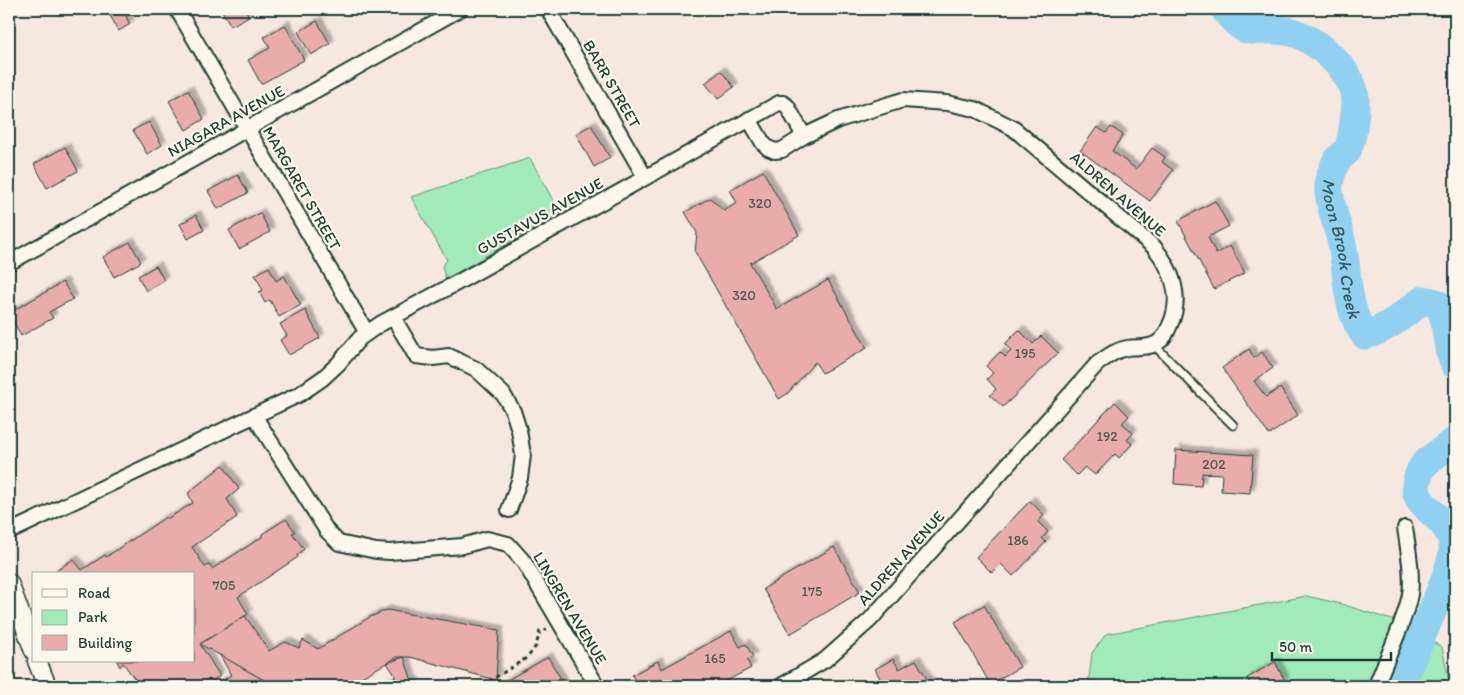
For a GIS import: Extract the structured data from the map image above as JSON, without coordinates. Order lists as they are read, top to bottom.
{
  "streets": {
    "street": [
      "BARR STREET",
      "NIAGARA AVENUE",
      "MARGARET STREET",
      "ALDREN AVENUE",
      "GUSTAVUS AVENUE",
      "LINGREN AVENUE"
    ]
  },
  "crossings": [
    ["BARR STREET", "GUSTAVUS AVENUE"],
    ["NIAGARA AVENUE", "MARGARET STREET"],
    ["MARGARET STREET", "GUSTAVUS AVENUE"],
    ["ALDREN AVENUE", "GUSTAVUS AVENUE"],
    ["GUSTAVUS AVENUE", "LINGREN AVENUE"]
  ],
  "water": ["Moon Brook Creek"],
  "house_numbers": [
    "320",
    "320",
    "195",
    "192",
    "202",
    "186",
    "705",
    "175",
    "165"
  ],
  "legend": ["Road", "Park", "Building"],
  "scale_bar": "50 m"
}
